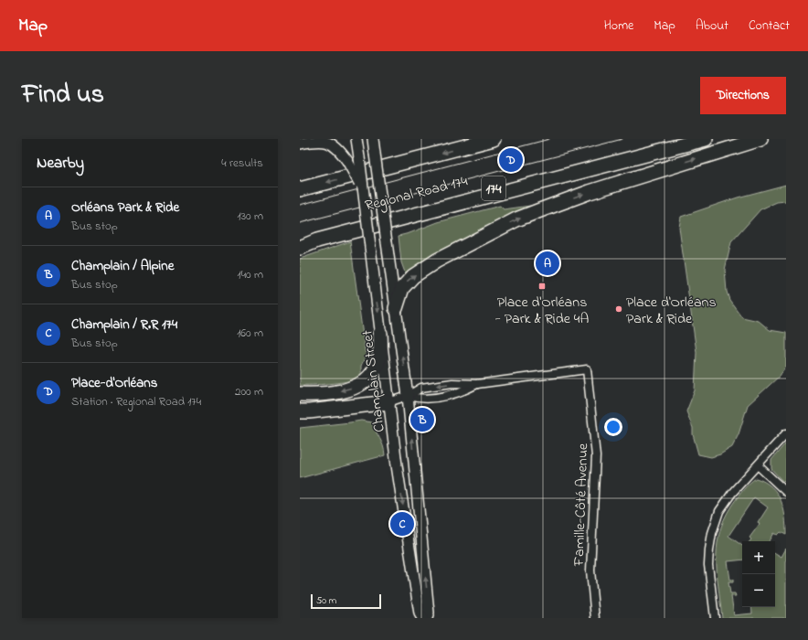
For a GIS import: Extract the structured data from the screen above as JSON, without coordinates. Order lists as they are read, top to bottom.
{
  "streets": {
    "highway": ["174", "Regional Road 174"],
    "main road": ["Champlain Street"],
    "street": ["Famille-Côté Avenue"]
  },
  "places": {
    "transit": ["Place d'Orléans - Park & Ride 4A"],
    "other": ["Place d'Orléans Park & Ride"]
  },
  "scale_bar": "50 m",
  "page": {
    "header": "Map",
    "nav": [
      "Home",
      "Map",
      "About",
      "Contact"
    ],
    "title": "Find us",
    "buttons": "Directions",
    "heading": ["Nearby", "4 results"],
    "pins": [
      "D",
      "A",
      "B",
      "C"
    ],
    "list": [
      {
        "mark": "A",
        "name": "Orléans Park & Ride",
        "note": "Bus stop",
        "value": "130 m"
      },
      {
        "mark": "B",
        "name": "Champlain / Alpine",
        "note": "Bus stop",
        "value": "140 m"
      },
      {
        "mark": "C",
        "name": "Champlain / R.R 174",
        "note": "Bus stop",
        "value": "160 m"
      },
      {
        "mark": "D",
        "name": "Place-d'Orléans",
        "note": "Station · Regional Road 174",
        "value": "200 m"
      }
    ],
    "map_buttons": ["+", "−"],
    "scale": "50 m"
  }
}
